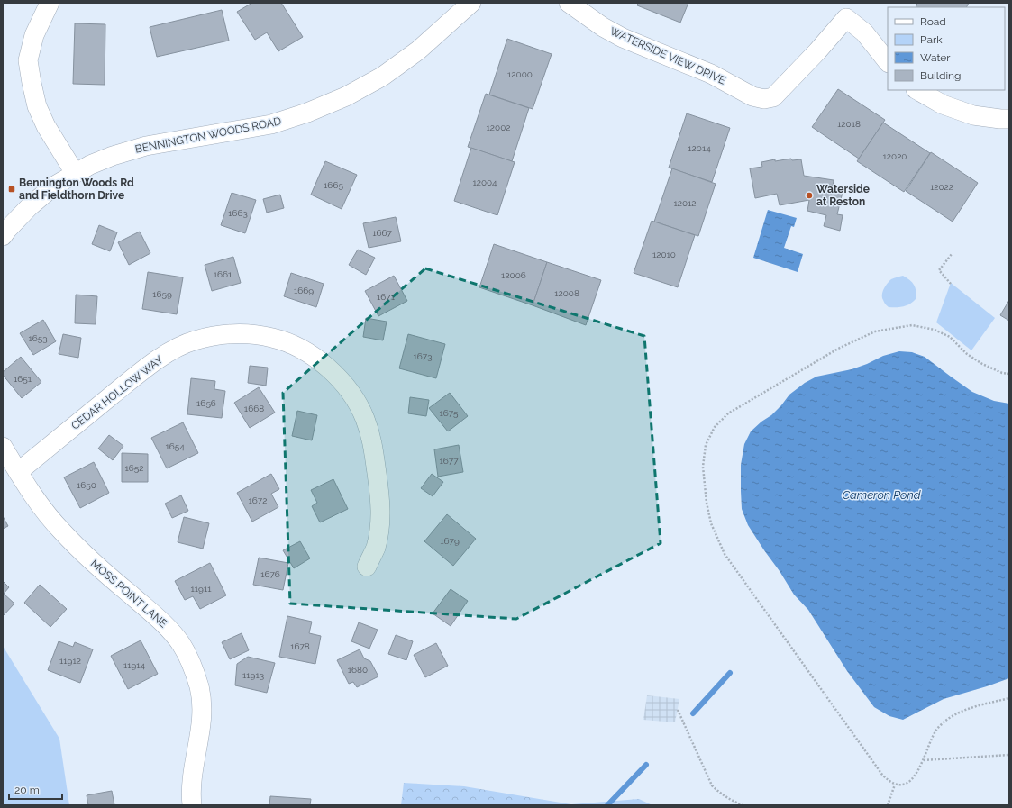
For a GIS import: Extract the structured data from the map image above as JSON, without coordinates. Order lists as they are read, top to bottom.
{
  "streets": {
    "street": [
      "WATERSIDE VIEW DRIVE",
      "BENNINGTON WOODS ROAD",
      "CEDAR HOLLOW WAY",
      "MOSS POINT LANE"
    ]
  },
  "crossings": [
    ["CEDAR HOLLOW WAY", "MOSS POINT LANE"]
  ],
  "water": ["Cameron Pond"],
  "places": {
    "transit": ["Bennington Woods Rd and Fieldthorn Drive"],
    "other": ["Waterside at Reston"]
  },
  "house_numbers": [
    "12000",
    "12018",
    "12002",
    "12014",
    "12020",
    "12004",
    "1665",
    "12022",
    "12012",
    "1663",
    "1667",
    "12010",
    "1661",
    "12006",
    "1669",
    "12008",
    "1659",
    "1671",
    "1653",
    "1673",
    "1651",
    "1656",
    "1668",
    "1675",
    "1654",
    "1677",
    "1652",
    "1650",
    "1672",
    "1679",
    "1676",
    "11911",
    "1678",
    "11912",
    "11914",
    "1680",
    "11913"
  ],
  "legend": [
    "Road",
    "Park",
    "Water",
    "Building"
  ],
  "scale_bar": "20 m"
}
